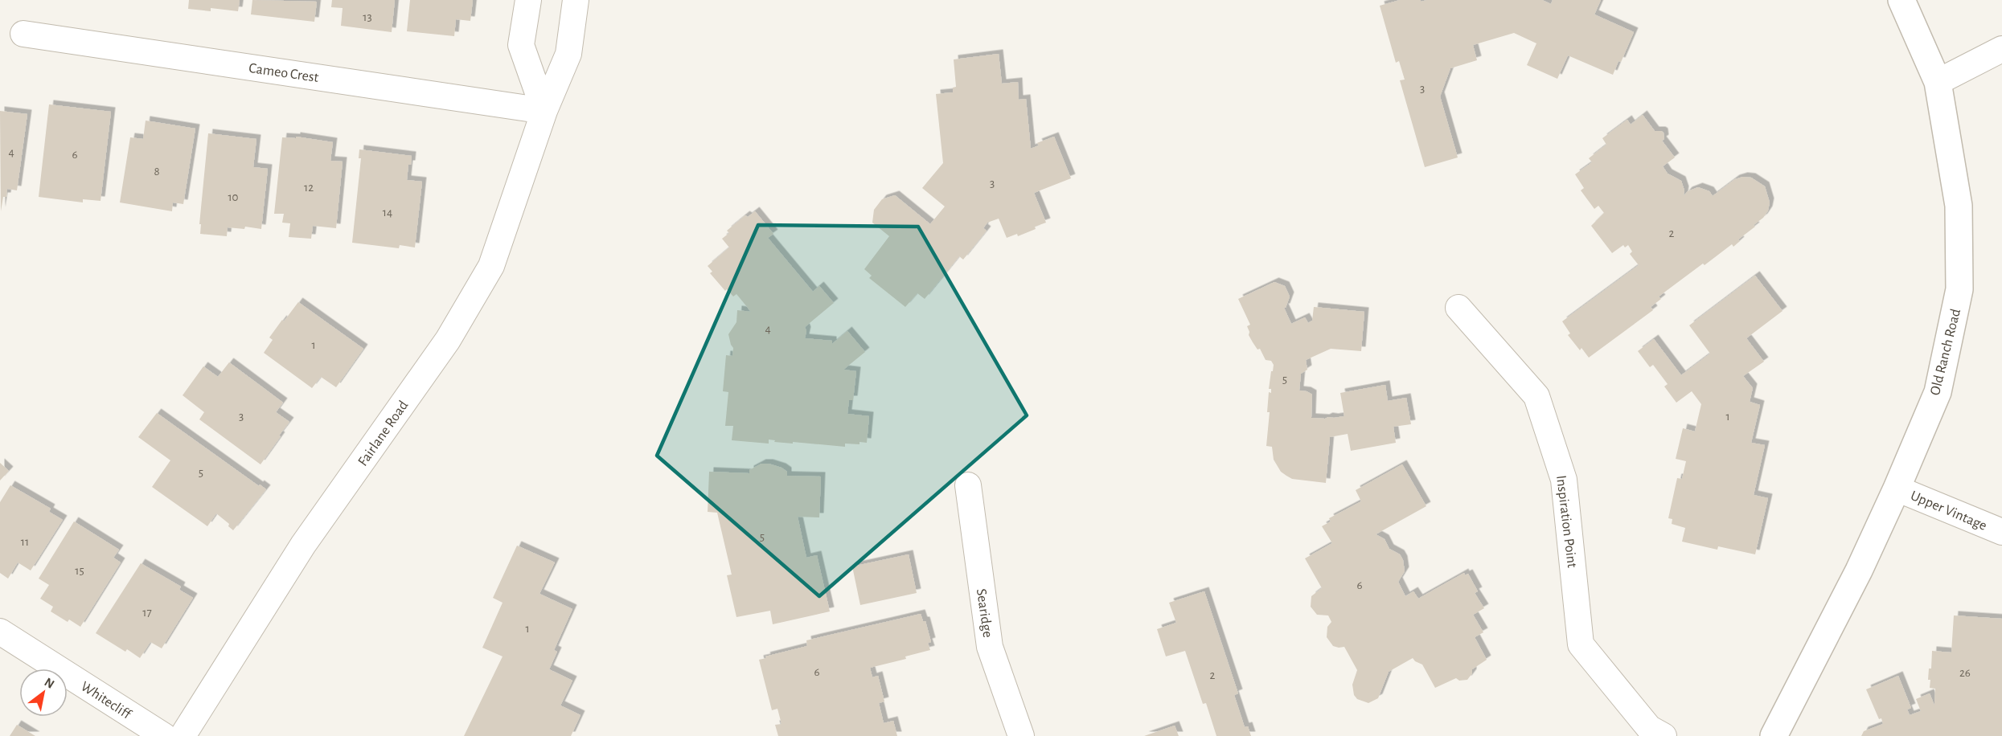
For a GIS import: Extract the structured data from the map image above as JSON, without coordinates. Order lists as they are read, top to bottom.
{
  "streets": {
    "street": [
      "Cameo Crest",
      "Old Ranch Road",
      "Fairlane Road",
      "Upper Vintage",
      "Inspiration Point",
      "Searidge",
      "Whitecliff"
    ]
  },
  "crossings": [
    ["Cameo Crest", "Fairlane Road"],
    ["Old Ranch Road", "Upper Vintage"]
  ],
  "house_numbers": [
    "13",
    "3",
    "4",
    "6",
    "8",
    "3",
    "12",
    "10",
    "14",
    "2",
    "4",
    "1",
    "5",
    "3",
    "1",
    "5",
    "5",
    "11",
    "15",
    "6",
    "17",
    "1",
    "6",
    "26",
    "2"
  ],
  "north": "top right"
}
